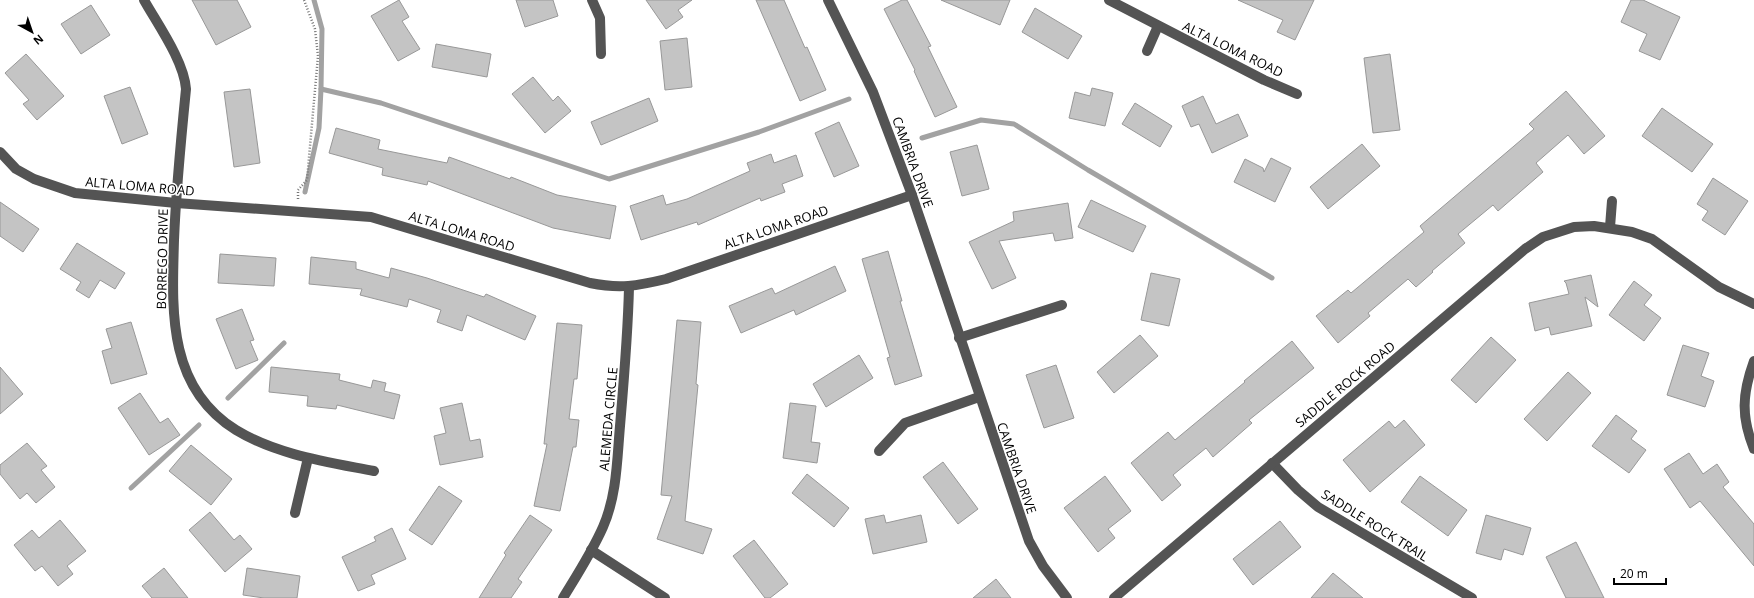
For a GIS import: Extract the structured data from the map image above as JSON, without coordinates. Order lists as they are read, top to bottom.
{
  "streets": {
    "street": [
      "ALTA LOMA ROAD",
      "CAMBRIA DRIVE",
      "BORREGO DRIVE",
      "SADDLE ROCK ROAD",
      "ALEMEDA CIRCLE",
      "SADDLE ROCK TRAIL"
    ]
  },
  "crossings": [
    ["ALTA LOMA ROAD", "CAMBRIA DRIVE"],
    ["ALTA LOMA ROAD", "BORREGO DRIVE"],
    ["ALTA LOMA ROAD", "ALEMEDA CIRCLE"],
    ["SADDLE ROCK ROAD", "SADDLE ROCK TRAIL"]
  ],
  "scale_bar": "20 m",
  "north": "bottom right"
}
